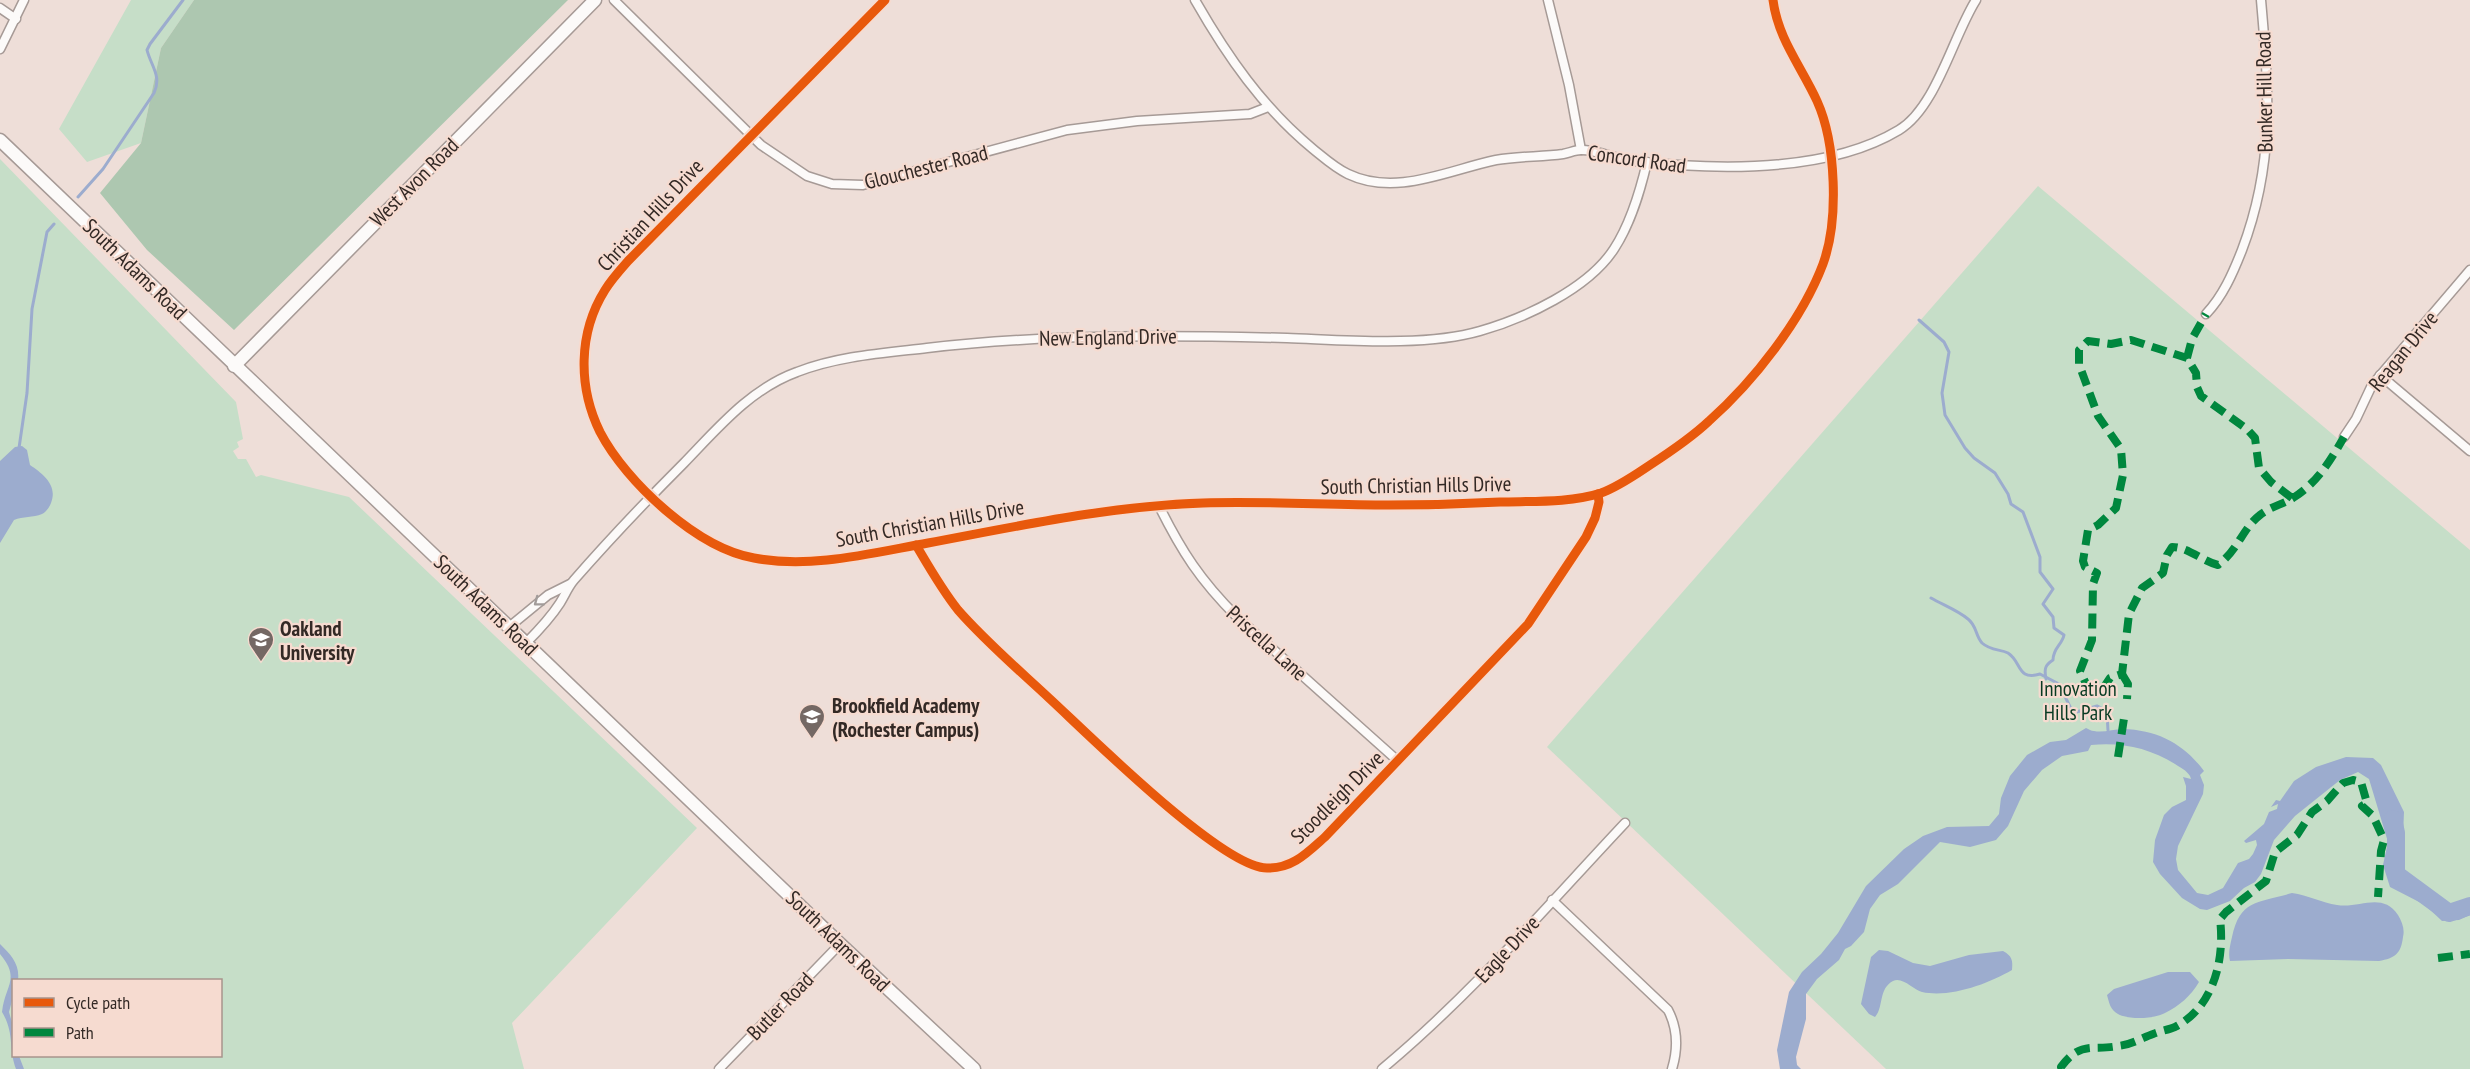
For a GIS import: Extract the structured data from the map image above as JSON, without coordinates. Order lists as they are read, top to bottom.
{
  "streets": {
    "main road": ["West Avon Road", "South Adams Road"],
    "street": [
      "Bunker Hill Road",
      "Concord Road",
      "Glouchester Road",
      "Christian Hills Drive",
      "New England Drive",
      "Reagan Drive",
      "South Christian Hills Drive",
      "Priscella Lane",
      "Stoodleigh Drive",
      "Eagle Drive",
      "Butler Road"
    ]
  },
  "crossings": [
    ["Concord Road", "Glouchester Road"],
    ["Concord Road", "New England Drive"],
    ["Concord Road", "South Christian Hills Drive"],
    ["Glouchester Road", "Christian Hills Drive"],
    ["West Avon Road", "South Adams Road"],
    ["Christian Hills Drive", "New England Drive"],
    ["Christian Hills Drive", "South Christian Hills Drive"],
    ["South Adams Road", "New England Drive"],
    ["South Adams Road", "Butler Road"],
    ["New England Drive", "South Christian Hills Drive"],
    ["South Christian Hills Drive", "Priscella Lane"],
    ["South Christian Hills Drive", "Stoodleigh Drive"],
    ["Priscella Lane", "Stoodleigh Drive"]
  ],
  "parks": ["Innovation Hills Park"],
  "places": {
    "school or university": ["Oakland University", "Brookfield Academy (Rochester Campus)"]
  },
  "legend": ["Cycle path", "Path"]
}
